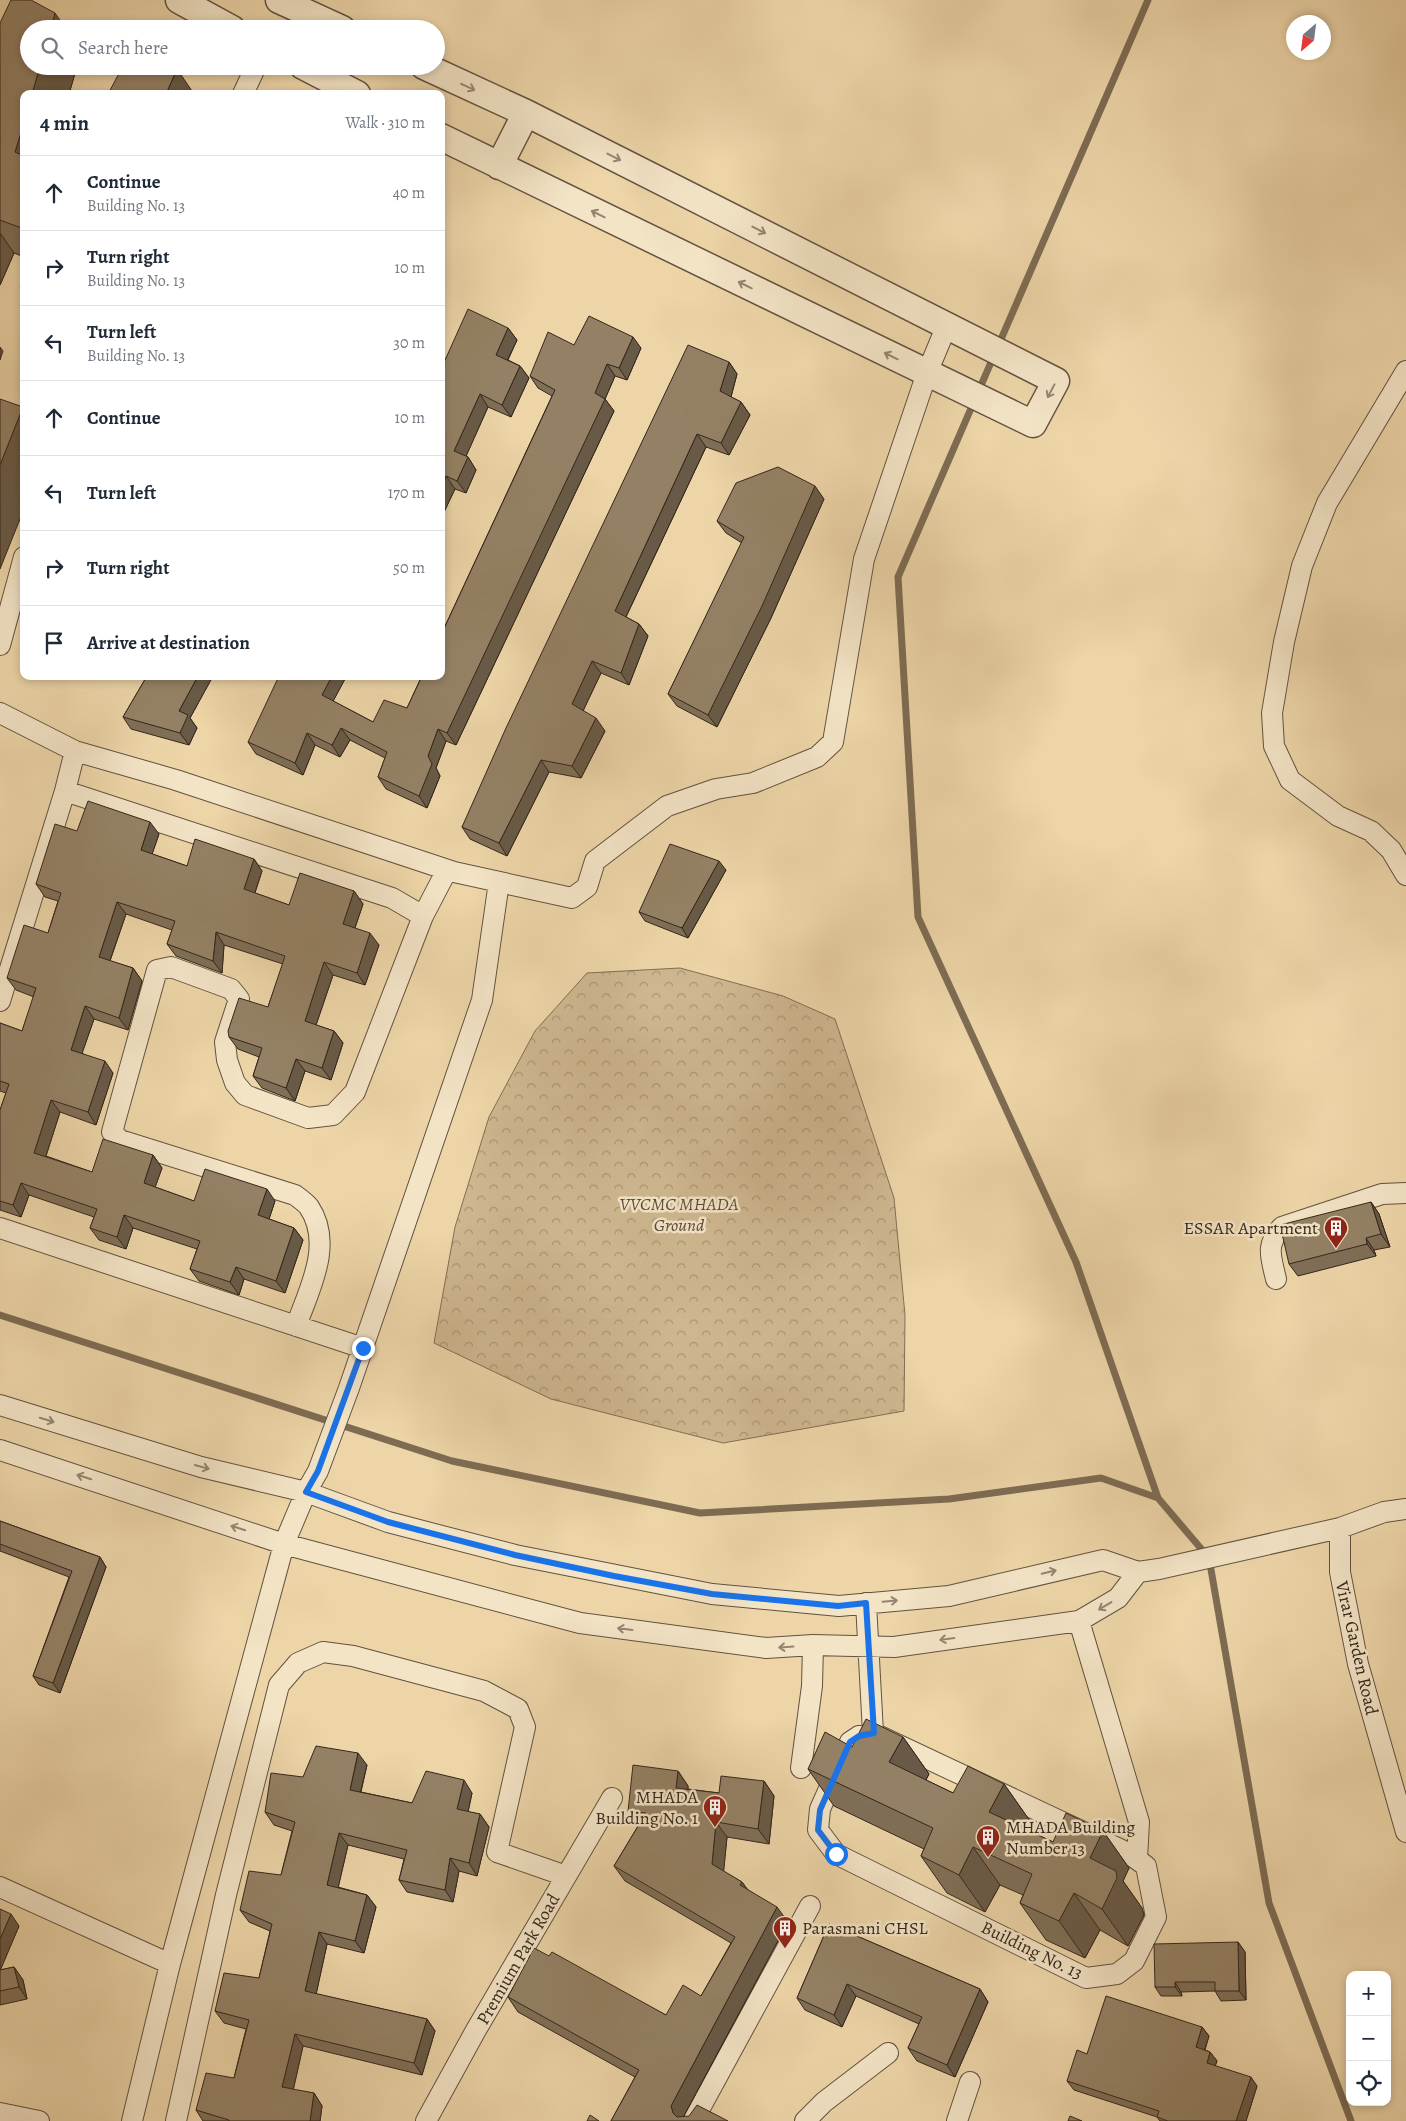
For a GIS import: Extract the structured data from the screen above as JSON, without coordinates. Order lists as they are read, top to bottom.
{
  "streets": {
    "street": ["Virar Garden Road", "Building No. 13", "Premium Park Road"]
  },
  "parks": ["VVCMC MHADA Ground"],
  "places": {
    "building": [
      "ESSAR Apartment",
      "MHADA Building No. 1",
      "MHADA Building Number 13",
      "Parasmani CHSL"
    ]
  },
  "north": "bottom left",
  "page": {
    "search": "Search here",
    "heading": ["4 min", "Walk · 310 m"],
    "list": [
      ["Continue", "Building No. 13", "40 m"],
      ["Turn right", "Building No. 13", "10 m"],
      ["Turn left", "Building No. 13", "30 m"],
      ["Continue", "10 m"],
      ["Turn left", "170 m"],
      ["Turn right", "50 m"],
      "Arrive at destination"
    ],
    "map_buttons": ["+", "−"]
  }
}
